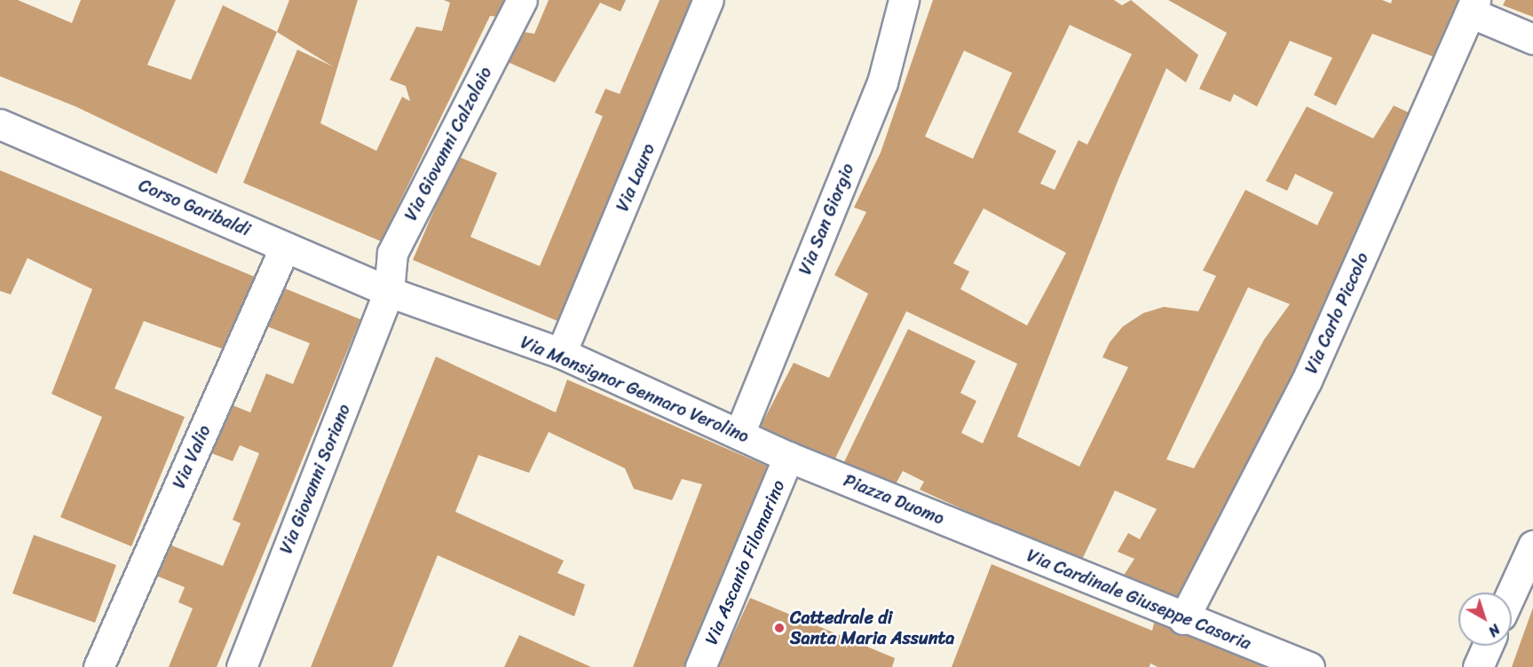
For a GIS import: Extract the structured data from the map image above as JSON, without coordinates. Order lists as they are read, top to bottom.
{
  "streets": {
    "street": [
      "Via Giovanni Calzolaio",
      "Via Lauro",
      "Corso Garibaldi",
      "Via San Giorgio",
      "Via Carlo Piccolo",
      "Via Monsignor Gennaro Verolino",
      "Via Valio",
      "Via Giovanni Soriano",
      "Piazza Duomo",
      "Via Ascanio Filomarino",
      "Via Cardinale Giuseppe Casoria"
    ]
  },
  "crossings": [
    ["Via Giovanni Calzolaio", "Corso Garibaldi"],
    ["Via Giovanni Calzolaio", "Via Monsignor Gennaro Verolino"],
    ["Via Giovanni Calzolaio", "Via Giovanni Soriano"],
    ["Via Lauro", "Via Monsignor Gennaro Verolino"],
    ["Corso Garibaldi", "Via Monsignor Gennaro Verolino"],
    ["Corso Garibaldi", "Via Valio"],
    ["Corso Garibaldi", "Via Giovanni Soriano"],
    ["Via San Giorgio", "Via Monsignor Gennaro Verolino"],
    ["Via Carlo Piccolo", "Via Cardinale Giuseppe Casoria"],
    ["Via Monsignor Gennaro Verolino", "Via Giovanni Soriano"],
    ["Via Monsignor Gennaro Verolino", "Piazza Duomo"],
    ["Via Monsignor Gennaro Verolino", "Via Ascanio Filomarino"],
    ["Piazza Duomo", "Via Ascanio Filomarino"],
    ["Piazza Duomo", "Via Cardinale Giuseppe Casoria"]
  ],
  "places": ["Cattedrale di Santa Maria Assunta"],
  "north": "bottom right"
}
